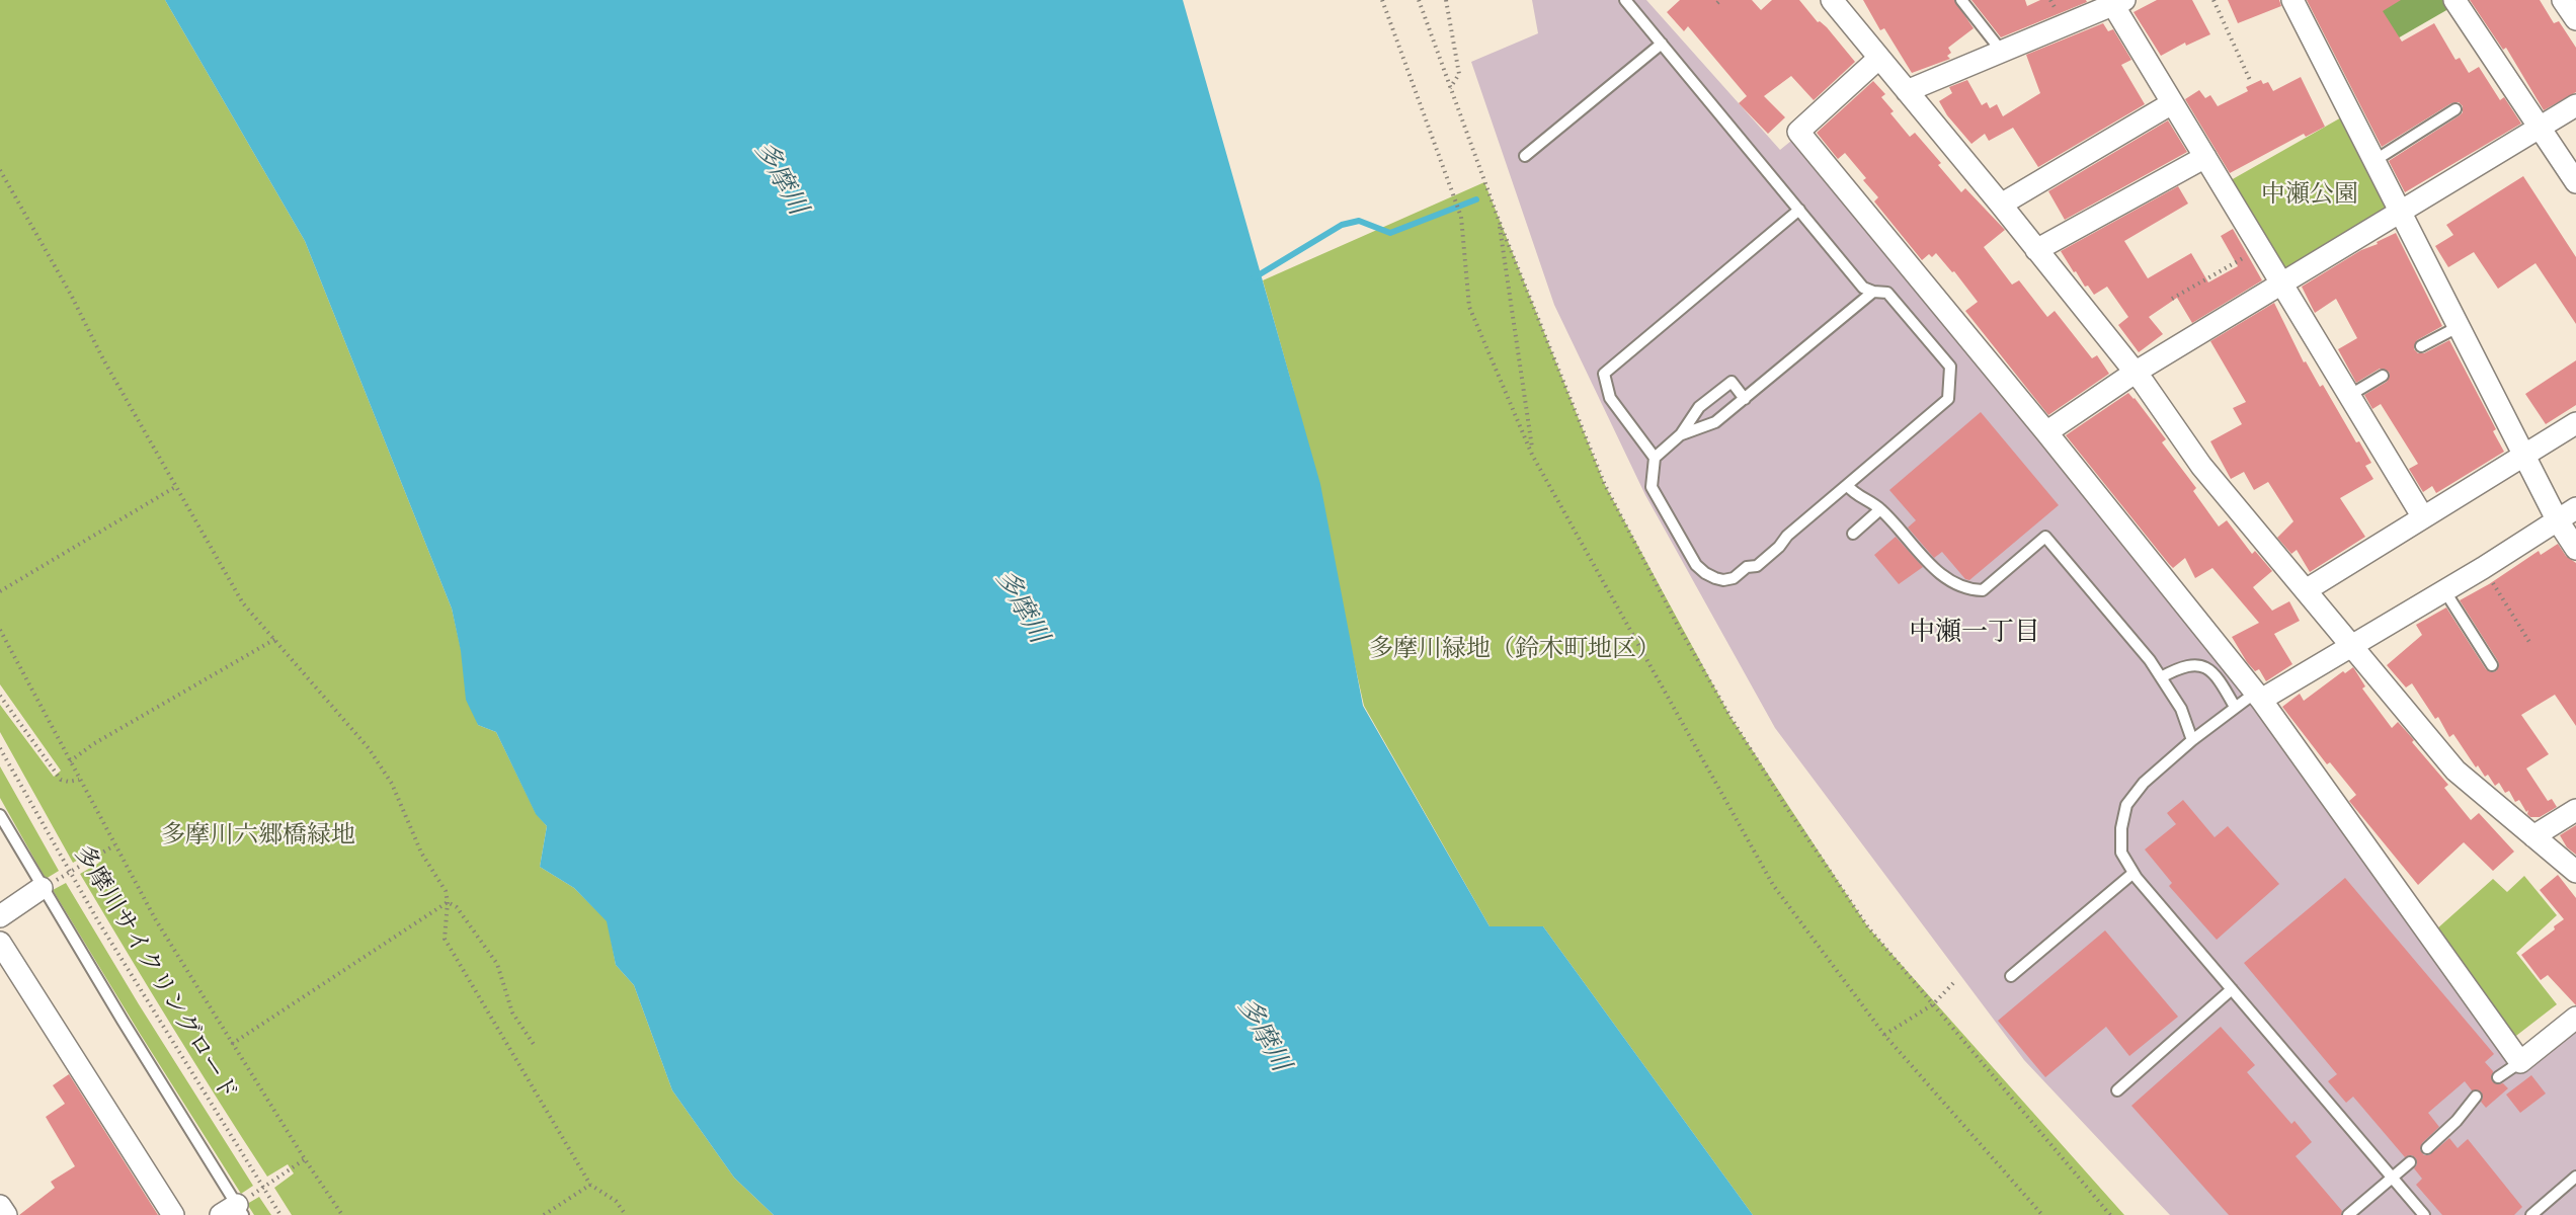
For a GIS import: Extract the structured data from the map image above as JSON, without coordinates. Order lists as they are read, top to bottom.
{
  "streets": {
    "path": ["多摩川サイクリングロード"]
  },
  "districts": ["中瀬一丁目"],
  "water": ["多摩川"],
  "parks": ["中瀬公園", "多摩川緑地（鈴木町地区）", "多摩川六郷橋緑地"]
}
